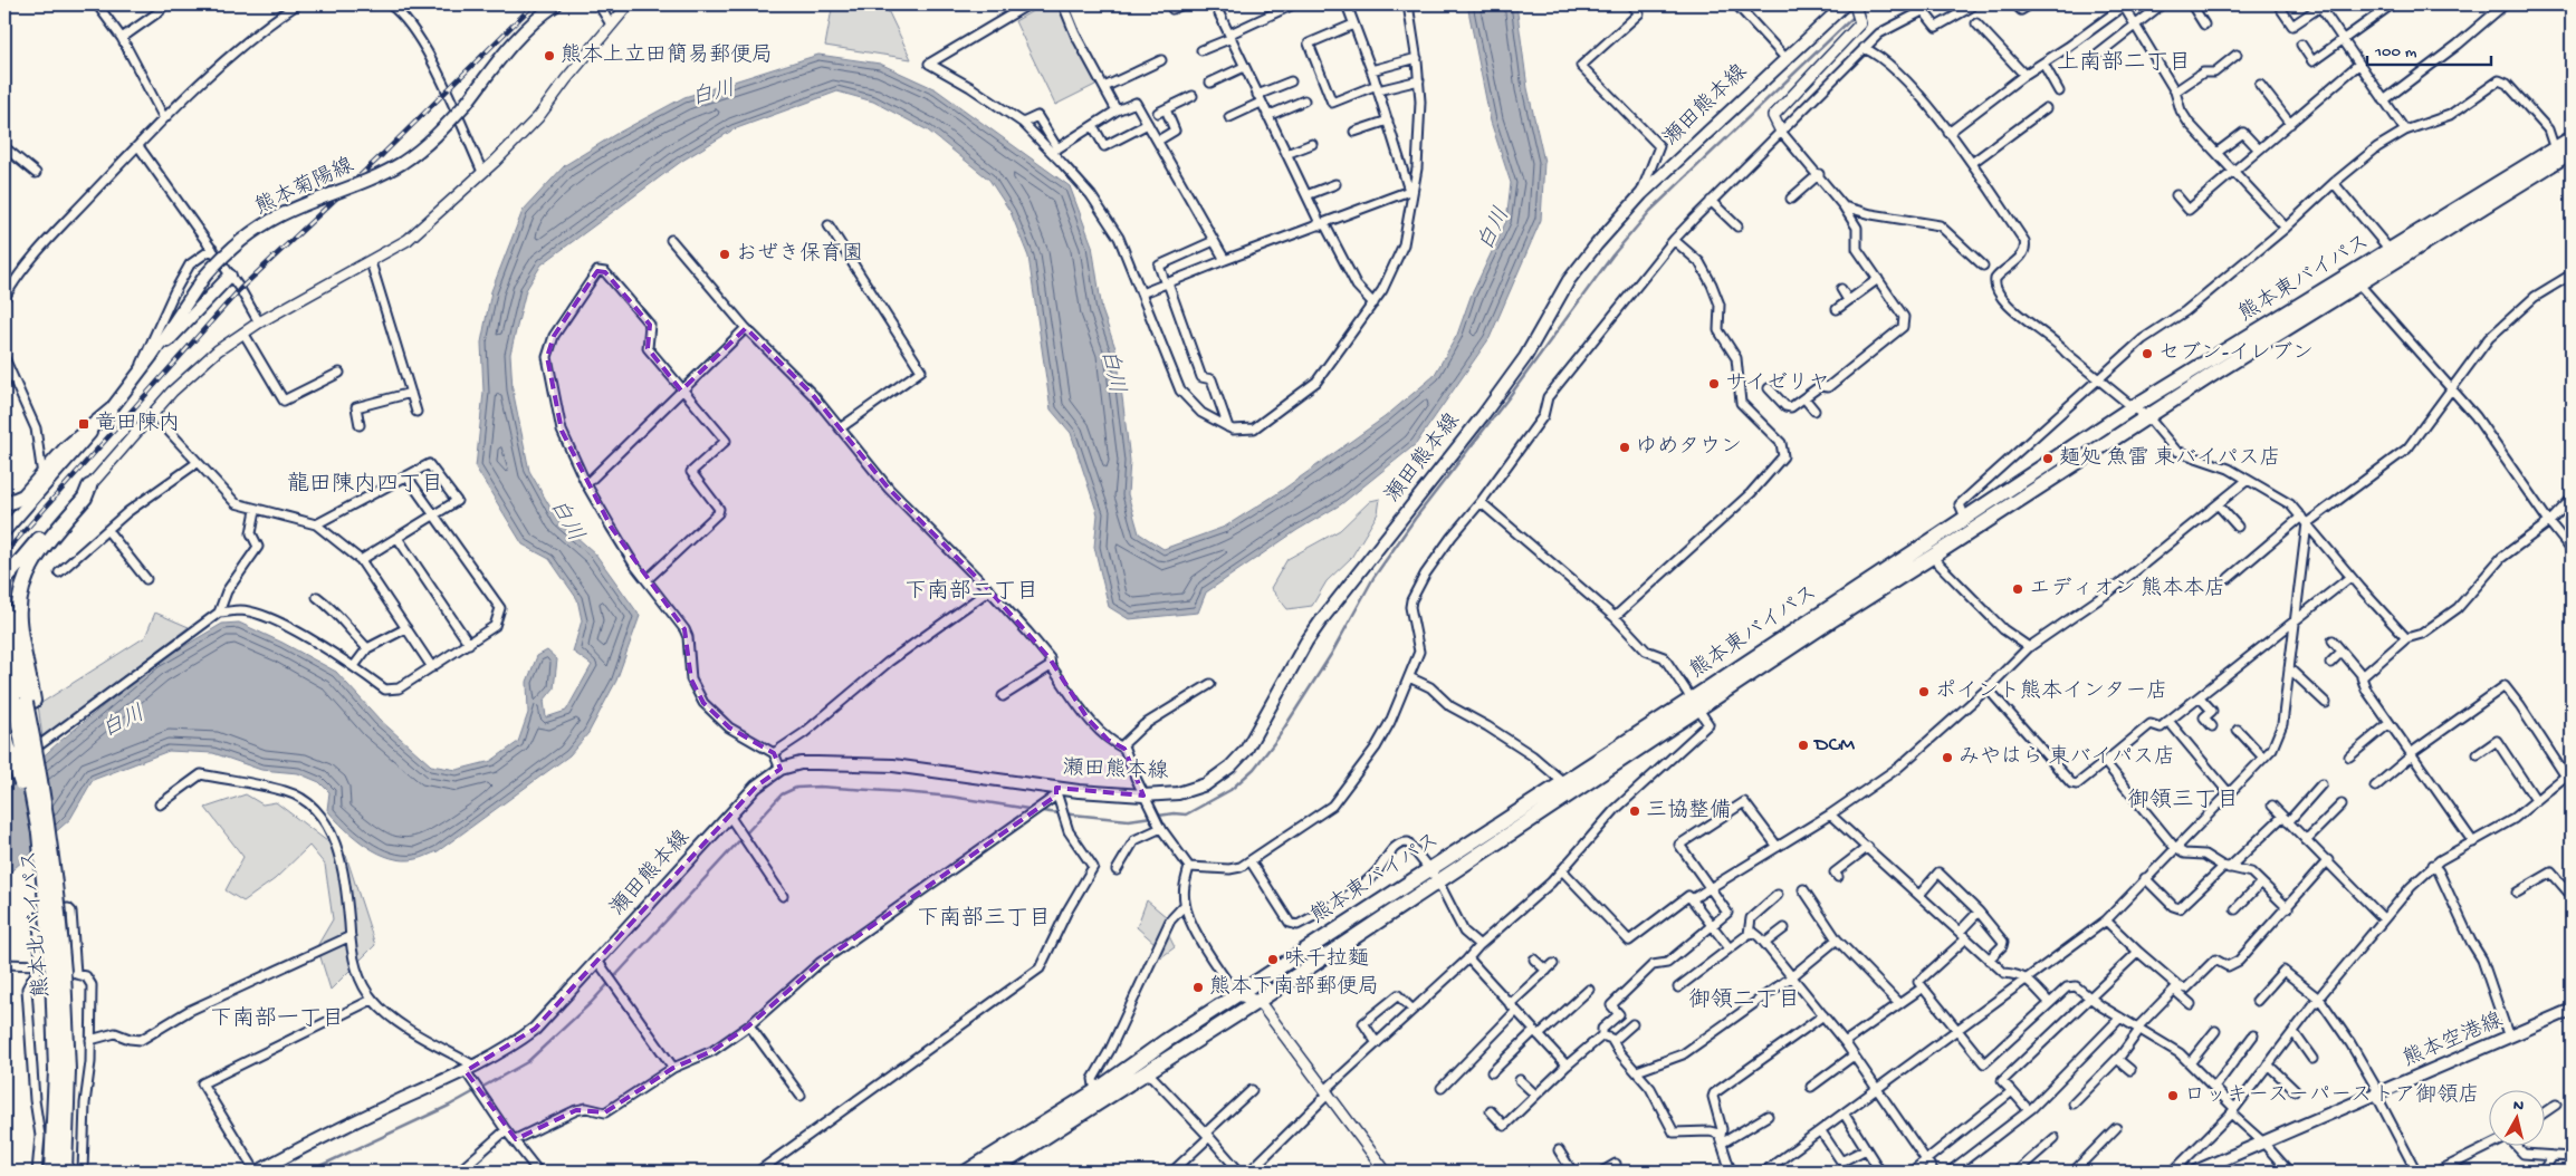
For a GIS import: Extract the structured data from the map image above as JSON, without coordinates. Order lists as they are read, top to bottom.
{
  "streets": {
    "highway": ["熊本東バイパス", "熊本北バイパス"],
    "main road": ["瀬田熊本線", "熊本菊陽線", "熊本空港線"]
  },
  "districts": [
    "上南部二丁目",
    "龍田陳内四丁目",
    "下南部二丁目",
    "御領三丁目",
    "下南部三丁目",
    "御領二丁目",
    "下南部一丁目"
  ],
  "water": ["白川"],
  "places": {
    "other": [
      "熊本上立田簡易郵便局",
      "おぜき保育園",
      "セブン-イレブン",
      "サイゼリヤ",
      "ゆめタウン",
      "麺処 魚雷 東バイパス店",
      "エディオン 熊本本店",
      "ポイント熊本インター店",
      "DCM",
      "みやはら 東バイパス店",
      "三協整備",
      "味千拉麵",
      "熊本下南部郵便局",
      "ロッキースーパーストア御領店"
    ],
    "transit": ["竜田陳内"]
  },
  "scale_bar": "100 m",
  "north": "top"
}
